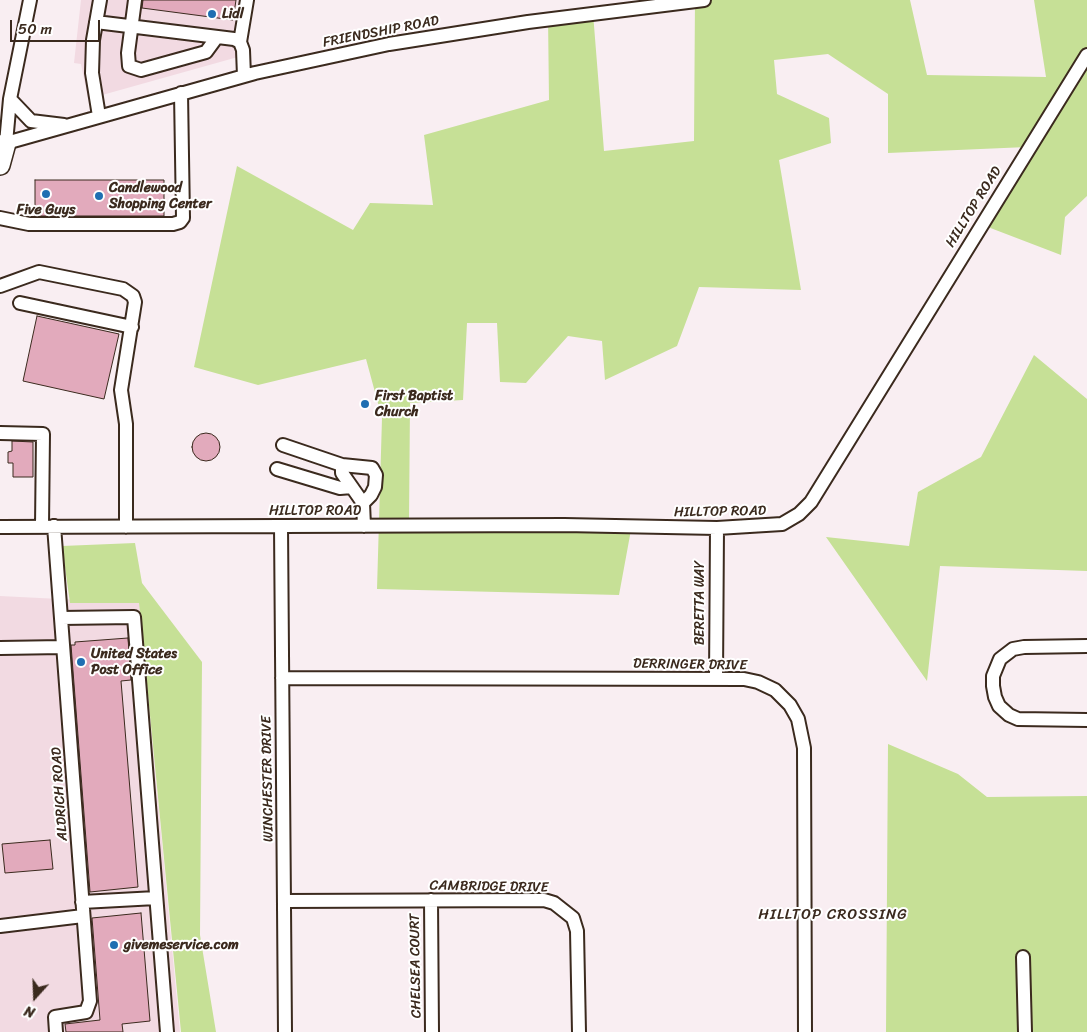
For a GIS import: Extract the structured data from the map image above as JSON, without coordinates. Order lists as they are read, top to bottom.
{
  "streets": {
    "street": [
      "FRIENDSHIP ROAD",
      "HILLTOP ROAD",
      "BERETTA WAY",
      "DERRINGER DRIVE",
      "WINCHESTER DRIVE",
      "ALDRICH ROAD",
      "CAMBRIDGE DRIVE",
      "CHELSEA COURT"
    ]
  },
  "crossings": [
    ["HILLTOP ROAD", "BERETTA WAY"],
    ["HILLTOP ROAD", "WINCHESTER DRIVE"],
    ["HILLTOP ROAD", "ALDRICH ROAD"],
    ["BERETTA WAY", "DERRINGER DRIVE"],
    ["DERRINGER DRIVE", "WINCHESTER DRIVE"],
    ["WINCHESTER DRIVE", "CAMBRIDGE DRIVE"],
    ["CAMBRIDGE DRIVE", "CHELSEA COURT"]
  ],
  "districts": ["HILLTOP CROSSING"],
  "places": [
    "Lidl",
    "Five Guys",
    "Candlewood Shopping Center",
    "First Baptist Church",
    "United States Post Office",
    "givemeservice.com"
  ],
  "scale_bar": "50 m",
  "north": "bottom"
}
